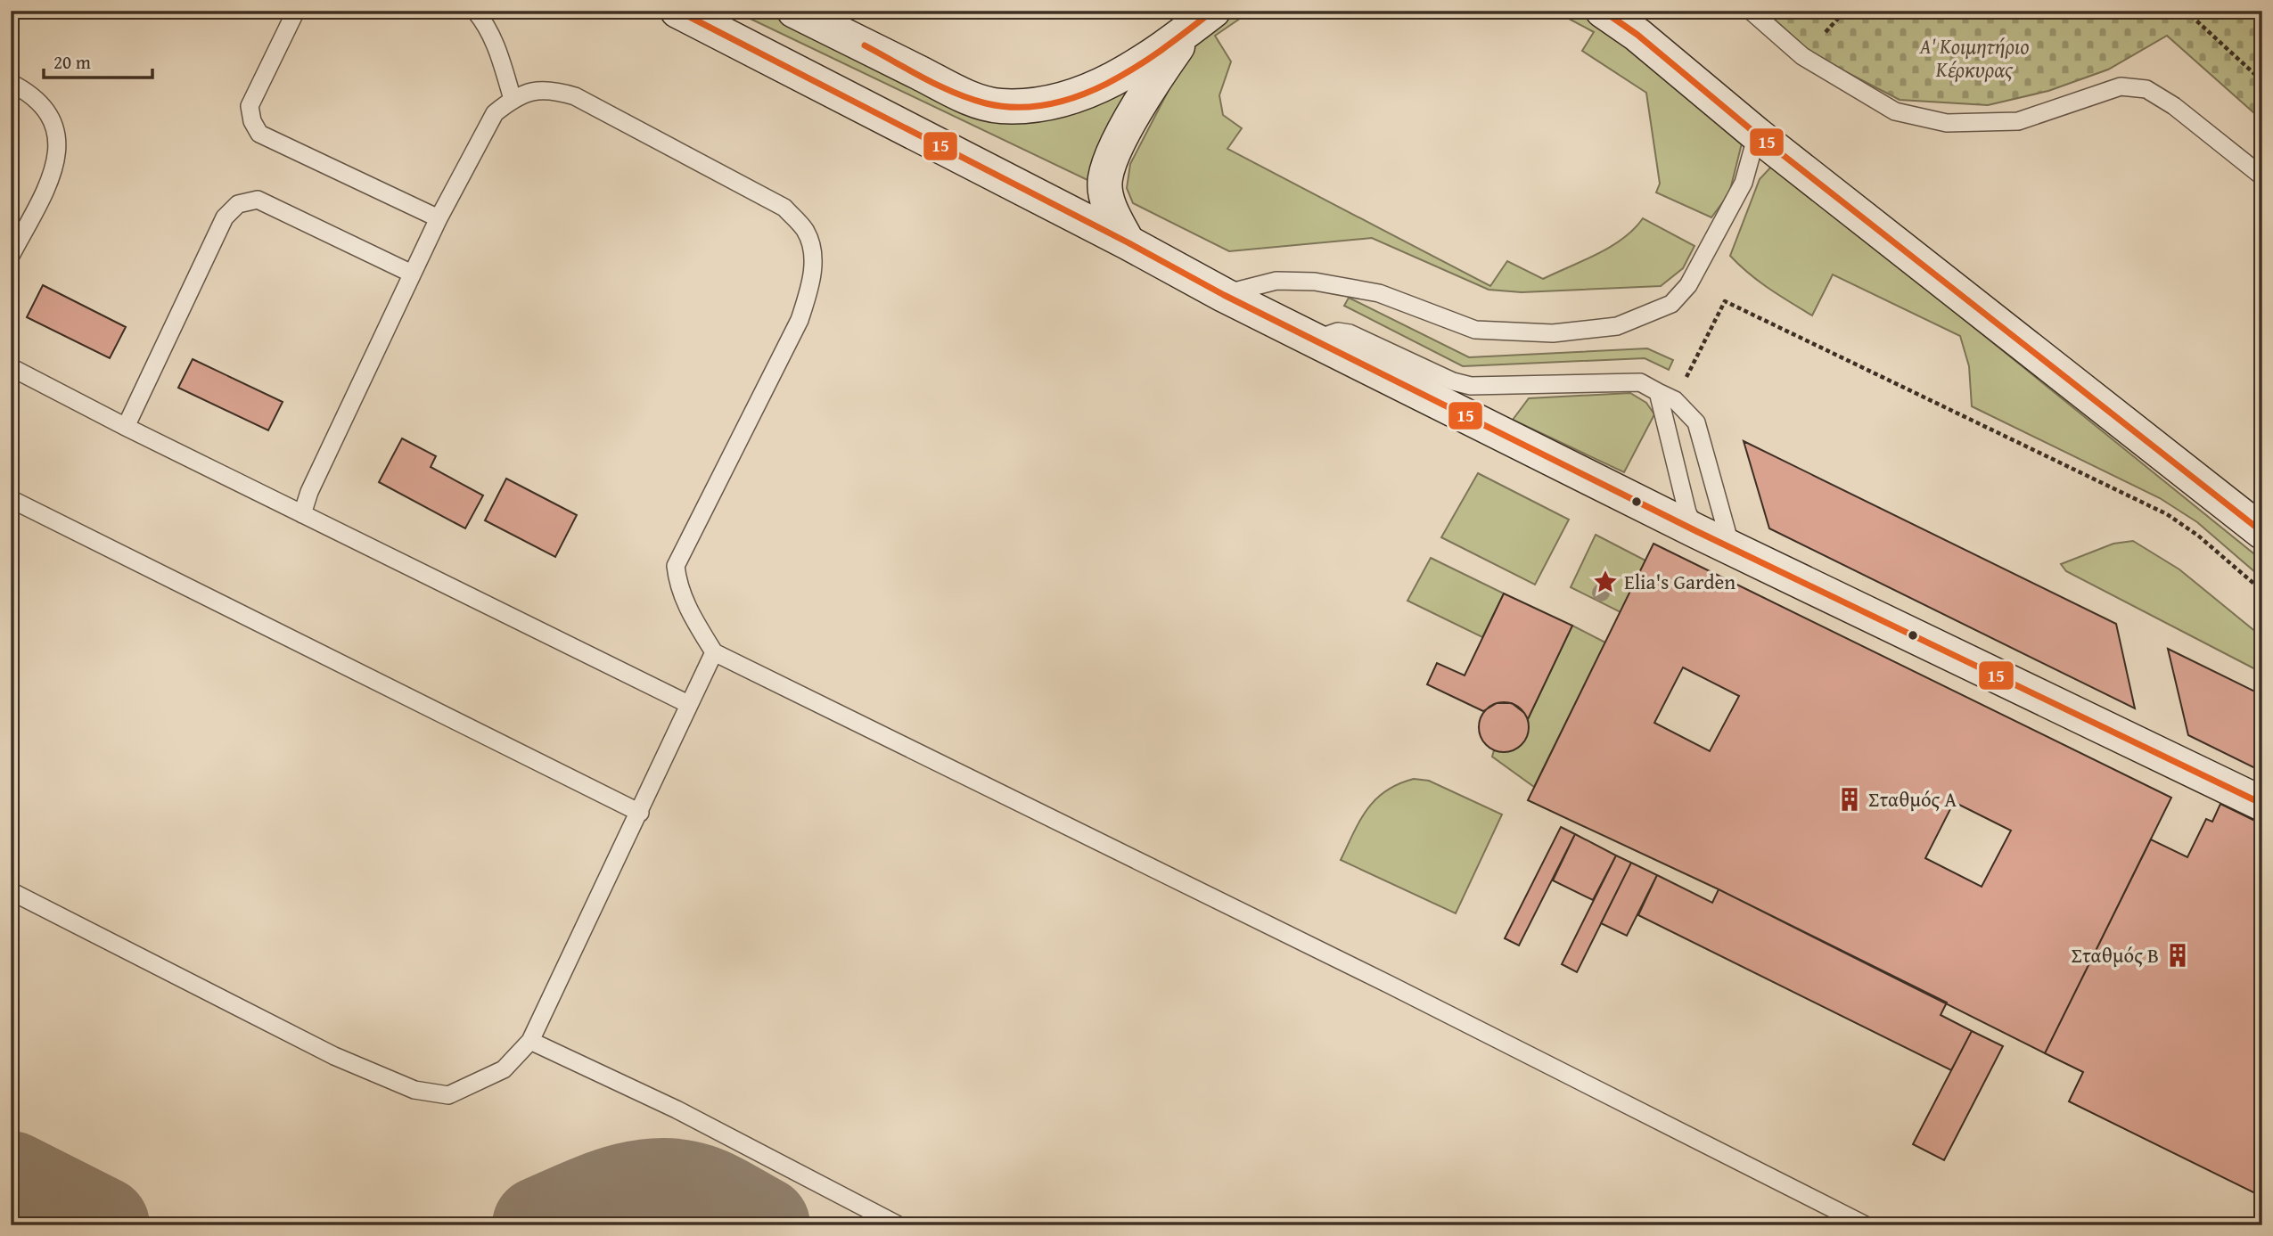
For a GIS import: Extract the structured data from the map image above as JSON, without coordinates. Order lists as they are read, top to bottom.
{
  "parks": ["Α' Κοιμητήριο Κέρκυρας"],
  "places": {
    "place": ["Elia's Garden"],
    "building": ["Σταθμός Α", "Σταθμός B"]
  },
  "lines": ["transit line 15"],
  "scale_bar": "20 m"
}
